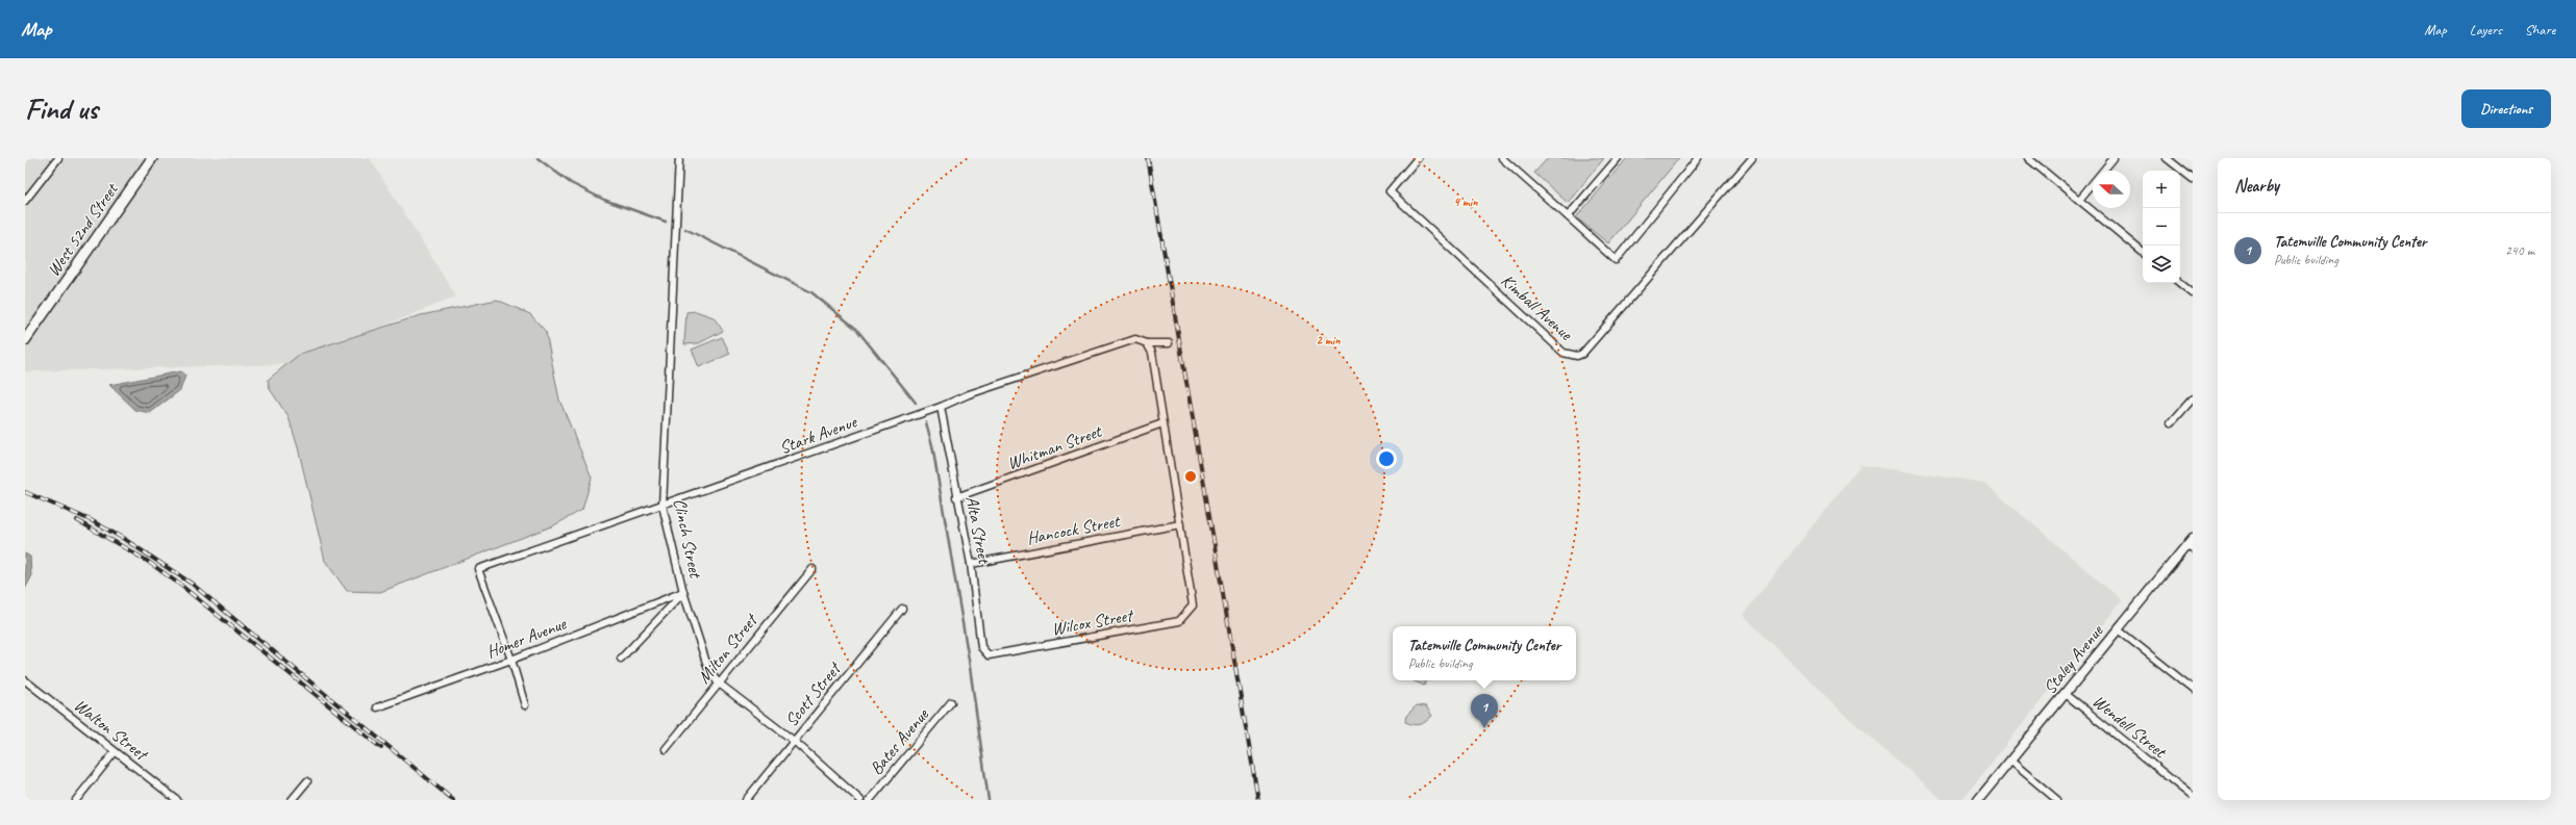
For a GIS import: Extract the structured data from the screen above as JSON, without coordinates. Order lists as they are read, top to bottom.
{
  "streets": {
    "main road": ["West 52nd Street"],
    "street": [
      "Kimball Avenue",
      "Stark Avenue",
      "Whitman Street",
      "Alta Street",
      "Hancock Street",
      "Clinch Street",
      "Wilcox Street",
      "Homer Avenue",
      "Milton Street",
      "Staley Avenue",
      "Scott Street",
      "Wendell Street",
      "Walton Street",
      "Bates Avenue"
    ]
  },
  "crossings": [
    ["Stark Avenue", "Alta Street"],
    ["Stark Avenue", "Clinch Street"],
    ["Stark Avenue", "Homer Avenue"],
    ["Whitman Street", "Alta Street"],
    ["Alta Street", "Hancock Street"],
    ["Alta Street", "Wilcox Street"],
    ["Hancock Street", "Wilcox Street"],
    ["Clinch Street", "Homer Avenue"],
    ["Clinch Street", "Milton Street"],
    ["Clinch Street", "Scott Street"],
    ["Staley Avenue", "Wendell Street"]
  ],
  "north": "left",
  "page": {
    "header": "Map",
    "nav": ["Map", "Layers", "Share"],
    "buttons": "Directions",
    "title": "Find us",
    "heading": "Nearby",
    "map_buttons": ["+", "−"],
    "list": [
      {
        "mark": "1",
        "name": "Tatemville Community Center",
        "note": "Public building",
        "value": "240 m"
      }
    ],
    "popup": ["Tatemville Community Center", "Public building"],
    "pins": "1"
  },
  "rings": ["4 min", "2 min"]
}
